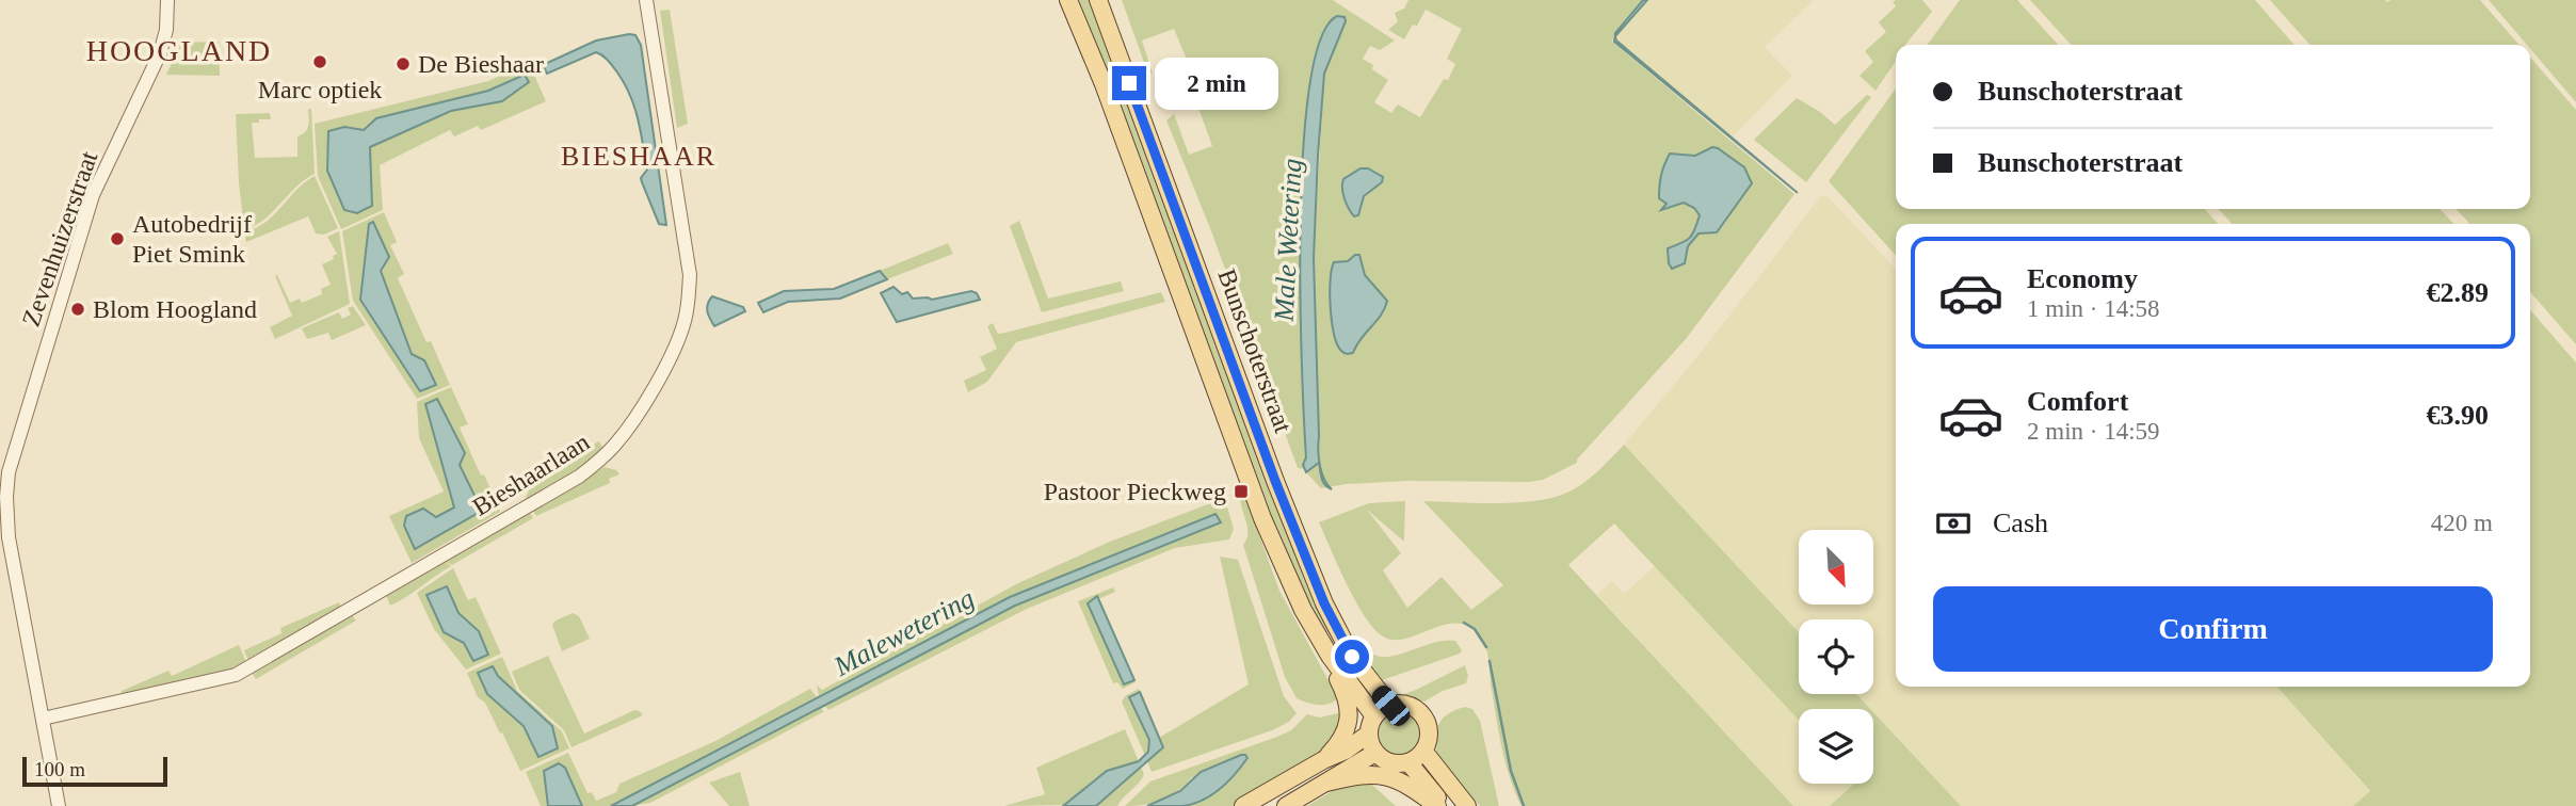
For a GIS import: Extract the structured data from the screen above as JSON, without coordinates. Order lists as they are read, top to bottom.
{
  "streets": {
    "main road": ["Bunschoterstraat"],
    "street": ["Zevenhuizerstraat", "Bieshaarlaan"]
  },
  "crossings": [
    ["Zevenhuizerstraat", "Bieshaarlaan"]
  ],
  "districts": ["HOOGLAND", "BIESHAAR"],
  "water": ["Male Wetering", "Malewetering"],
  "places": {
    "other": [
      "Marc optiek",
      "De Bieshaar",
      "Autobedrijf Piet Smink",
      "Blom Hoogland"
    ],
    "transit": ["Pastoor Pieckweg"]
  },
  "scale_bar": "100 m",
  "north": "bottom right",
  "page": {
    "banner": ["Bunschoterstraat", "Bunschoterstraat"],
    "bubble": "2 min",
    "list": [
      {
        "name": "Economy",
        "note": "1 min · 14:58",
        "value": "€2.89"
      },
      {
        "name": "Comfort",
        "note": "2 min · 14:59",
        "value": "€3.90"
      }
    ],
    "pay": ["Cash", "420 m"],
    "buttons": "Confirm",
    "scale": "100 m"
  }
}
